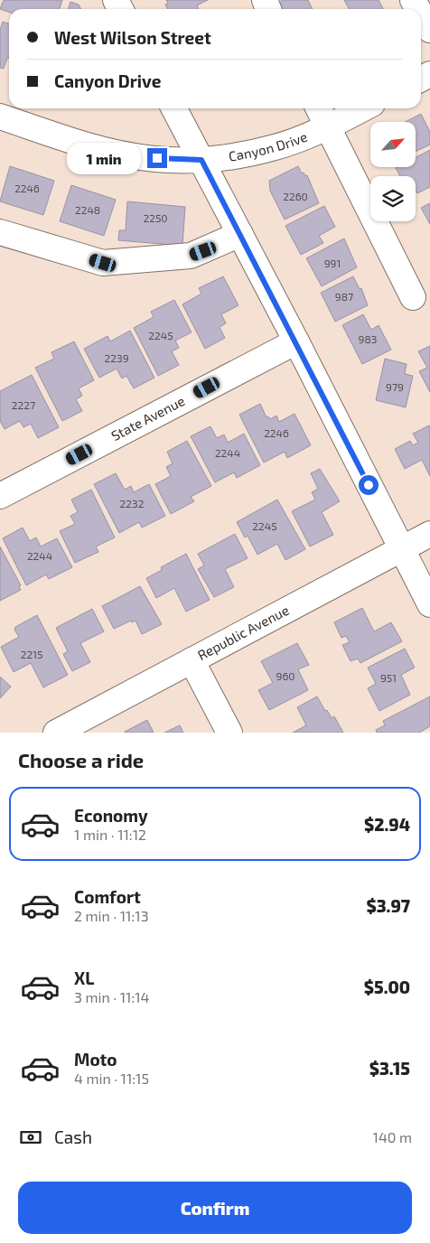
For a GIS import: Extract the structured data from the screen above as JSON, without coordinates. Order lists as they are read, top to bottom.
{
  "streets": {
    "street": ["Canyon Drive", "State Avenue", "Republic Avenue"]
  },
  "house_numbers": [
    "2246",
    "2260",
    "2248",
    "2250",
    "991",
    "987",
    "2245",
    "983",
    "2239",
    "979",
    "2227",
    "2246",
    "2244",
    "2232",
    "2245",
    "2244",
    "2215",
    "960",
    "951"
  ],
  "north": "top right",
  "page": {
    "banner": ["West Wilson Street", "Canyon Drive"],
    "bubble": "1 min",
    "heading": "Choose a ride",
    "list": [
      {
        "name": "Economy",
        "note": "1 min · 11:12",
        "value": "$2.94"
      },
      {
        "name": "Comfort",
        "note": "2 min · 11:13",
        "value": "$3.97"
      },
      {
        "name": "XL",
        "note": "3 min · 11:14",
        "value": "$5.00"
      },
      {
        "name": "Moto",
        "note": "4 min · 11:15",
        "value": "$3.15"
      }
    ],
    "pay": ["Cash", "140 m"],
    "buttons": "Confirm"
  }
}
